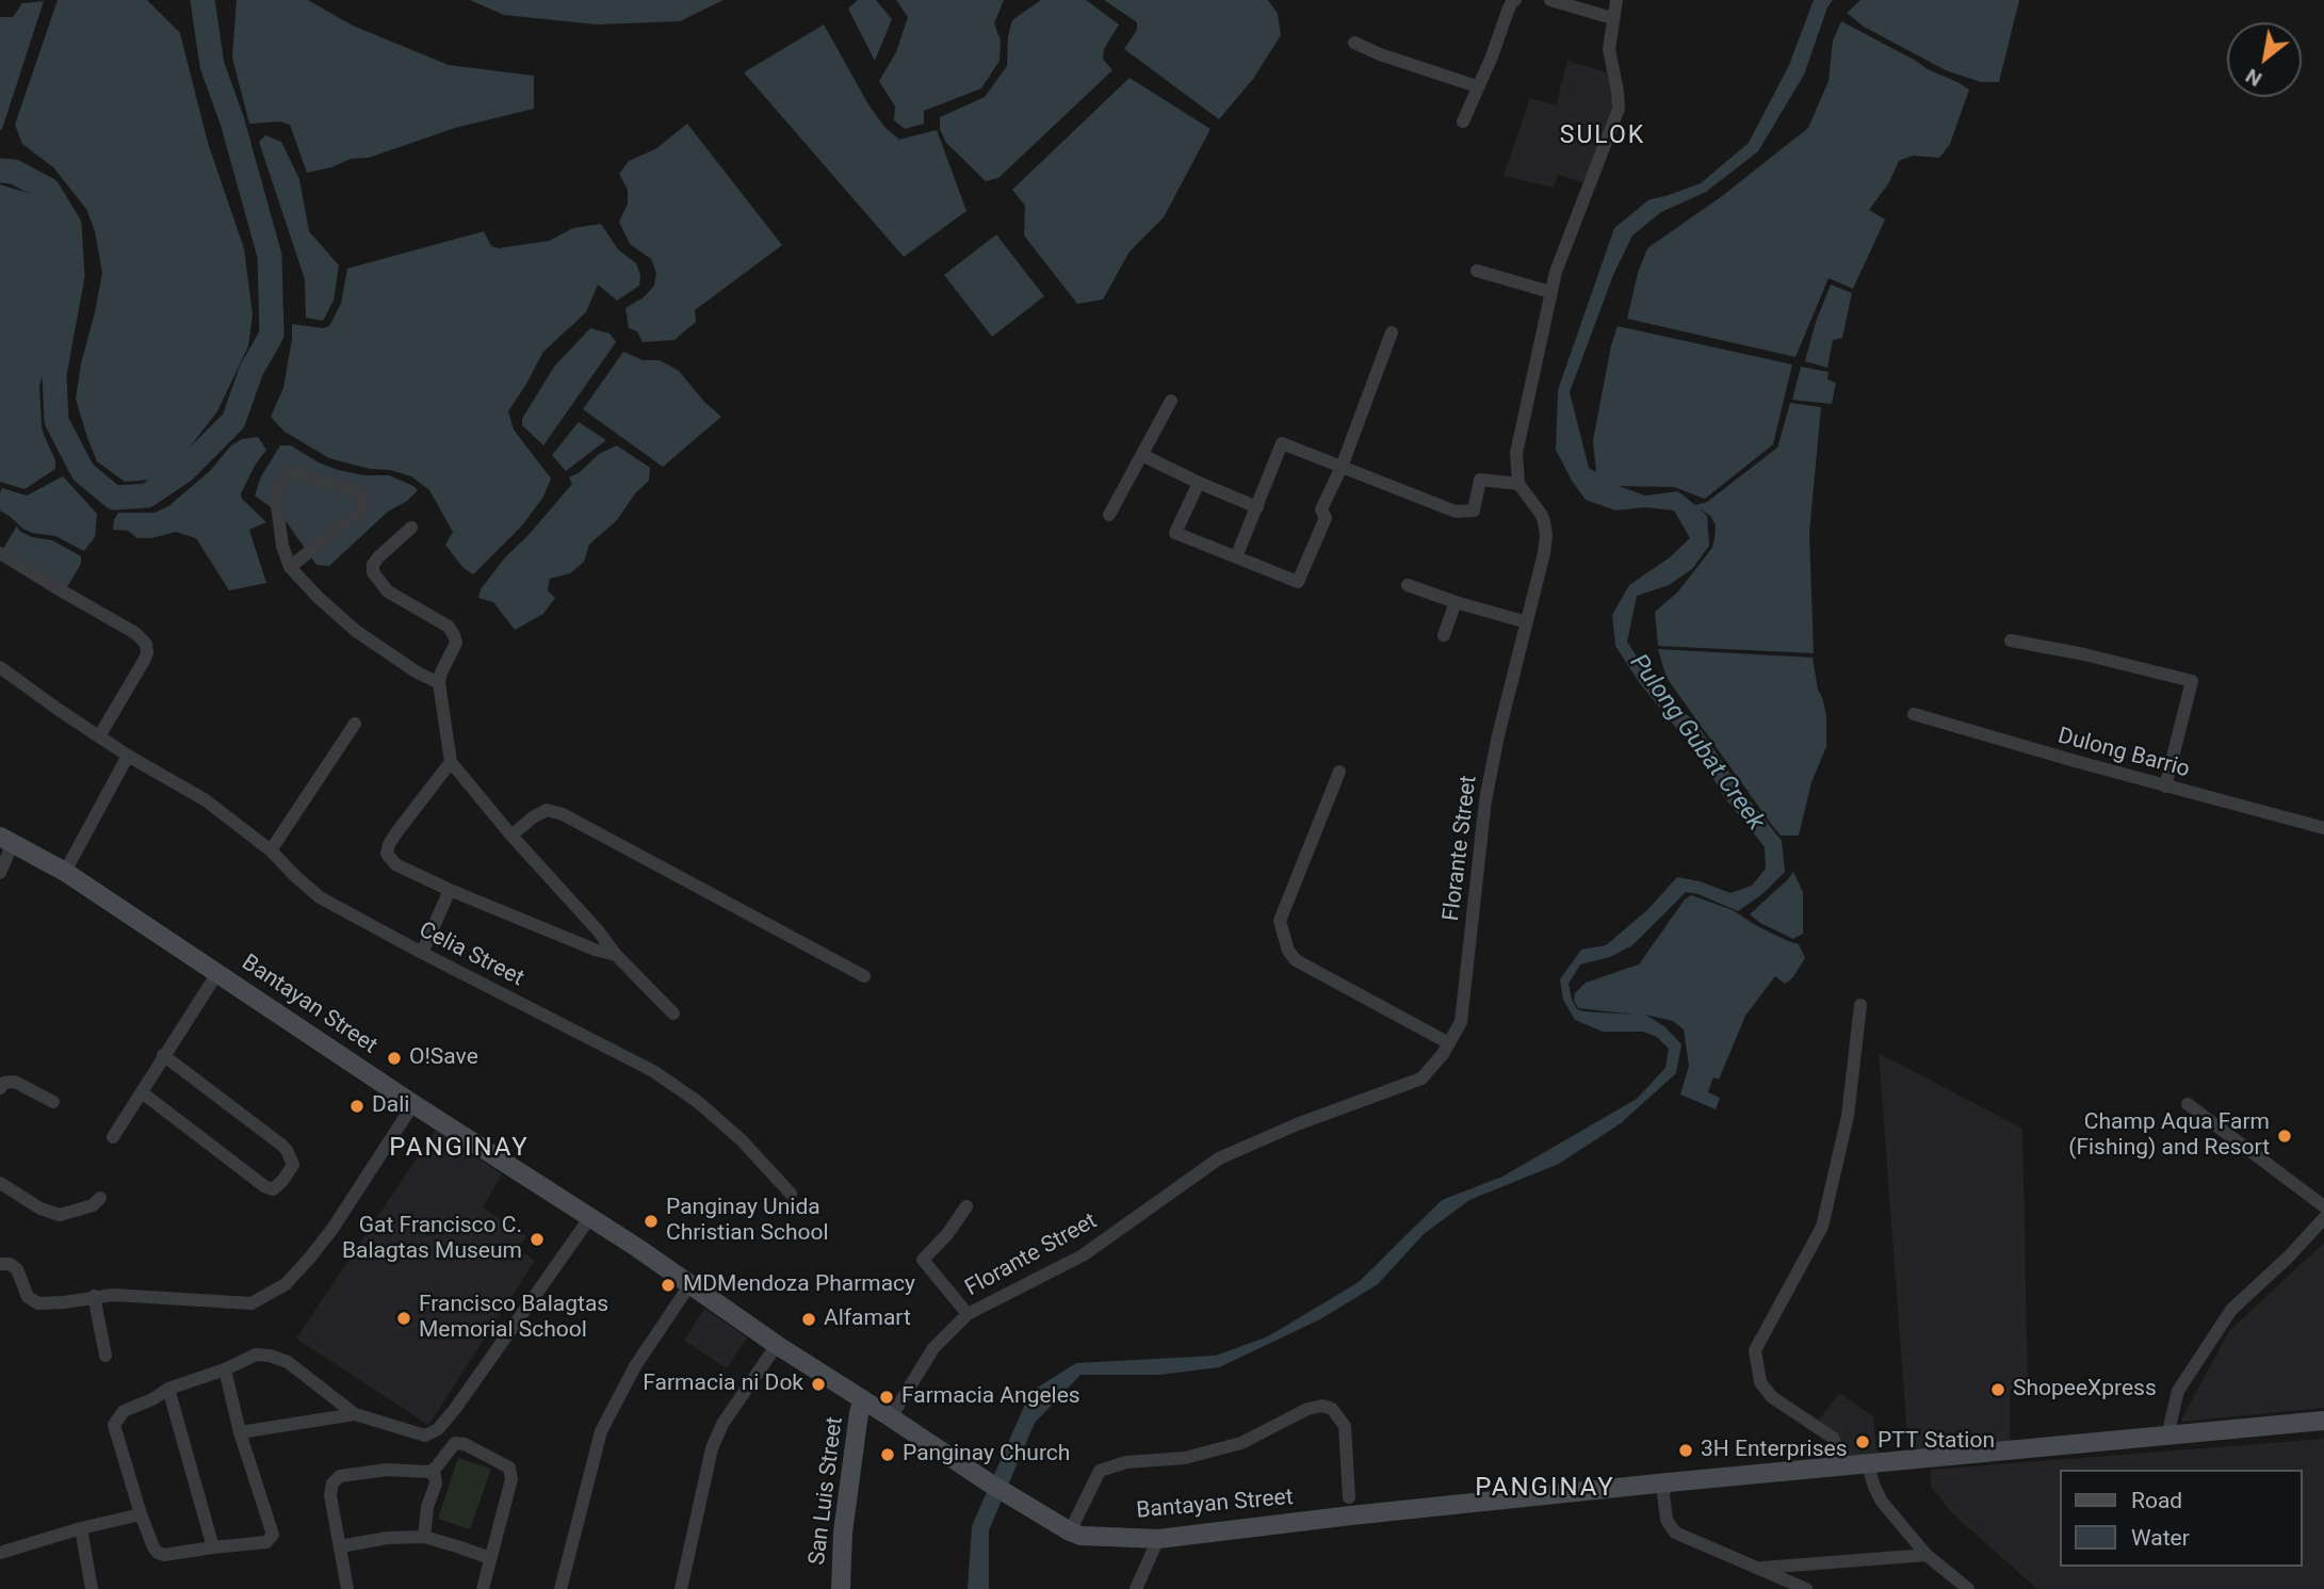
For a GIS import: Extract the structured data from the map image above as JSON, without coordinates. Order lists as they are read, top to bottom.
{
  "streets": {
    "main road": ["Bantayan Street", "San Luis Street"],
    "street": ["Dulong Barrio", "Florante Street", "Celia Street"]
  },
  "crossings": [
    ["Florante Street", "Bantayan Street"],
    ["Bantayan Street", "San Luis Street"]
  ],
  "districts": ["SULOK", "PANGINAY", "PANGINAY"],
  "water": ["Pulong Gubat Creek"],
  "places": [
    "O!Save",
    "Dali",
    "Champ Aqua Farm (Fishing) and Resort",
    "Panginay Unida Christian School",
    "Gat Francisco C. Balagtas Museum",
    "MDMendoza Pharmacy",
    "Francisco Balagtas Memorial School",
    "Alfamart",
    "Farmacia ni Dok",
    "ShopeeXpress",
    "Farmacia Angeles",
    "PTT Station",
    "3H Enterprises",
    "Panginay Church"
  ],
  "legend": ["Road", "Water"],
  "north": "bottom left"
}
